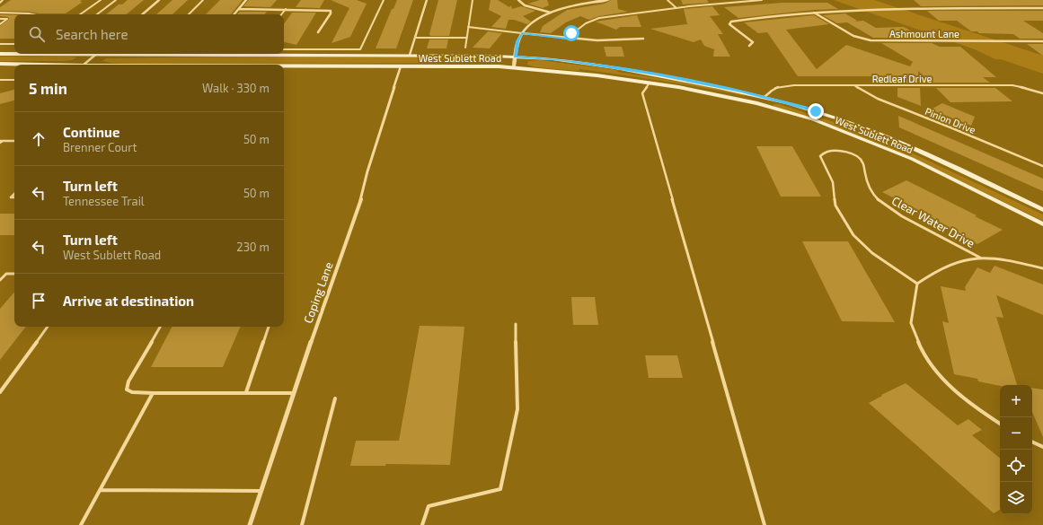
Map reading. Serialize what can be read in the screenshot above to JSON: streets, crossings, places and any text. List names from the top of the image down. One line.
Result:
{"streets":{"main road":["West Sublett Road"],"street":["Ashmount Lane","Coping Lane"],"lane":["Redleaf Drive","Pinion Drive","Clear Water Drive"]},"crossings":[["West Sublett Road","Redleaf Drive"],["West Sublett Road","Coping Lane"],["Redleaf Drive","Pinion Drive"]],"page":{"search":"Search here","heading":["5 min","Walk · 330 m"],"list":[["Continue","Brenner Court","50 m"],["Turn left","Tennessee Trail","50 m"],["Turn left","West Sublett Road","230 m"],"Arrive at destination"],"map_buttons":["+","−"]}}
